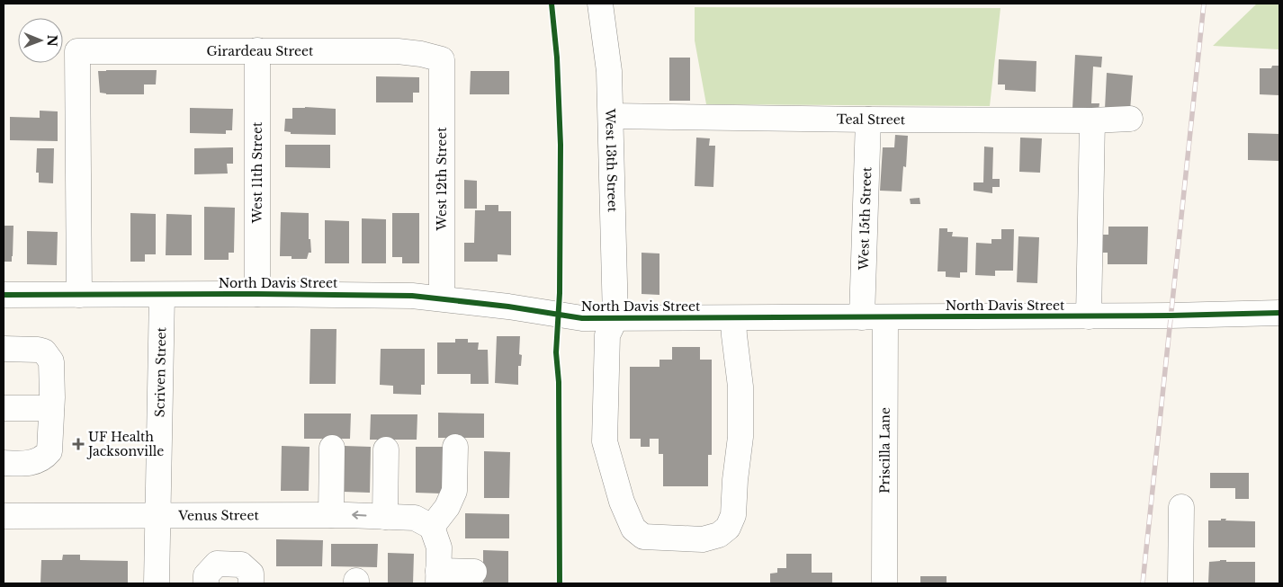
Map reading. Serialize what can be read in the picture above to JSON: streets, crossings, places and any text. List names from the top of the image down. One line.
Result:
{"streets":{"street":["Girardeau Street","Teal Street","West 13th Street","West 11th Street","West 12th Street","West 15th Street","North Davis Street","Scriven Street","Priscilla Lane","Venus Street"]},"crossings":[["Girardeau Street","West 11th Street"],["Girardeau Street","West 12th Street"],["Girardeau Street","North Davis Street"],["Teal Street","West 13th Street"],["Teal Street","West 15th Street"],["West 13th Street","North Davis Street"],["West 11th Street","North Davis Street"],["West 12th Street","North Davis Street"],["West 15th Street","North Davis Street"],["West 15th Street","Priscilla Lane"],["North Davis Street","Scriven Street"],["North Davis Street","Priscilla Lane"],["Scriven Street","Venus Street"]],"places":{"health":["UF Health Jacksonville"]},"north":"right"}
